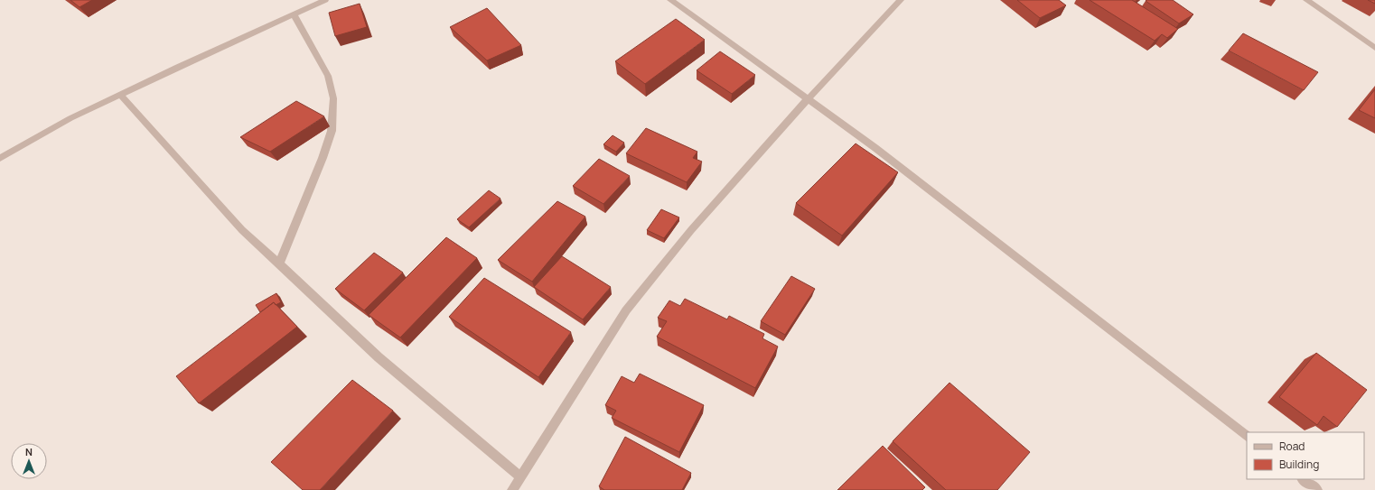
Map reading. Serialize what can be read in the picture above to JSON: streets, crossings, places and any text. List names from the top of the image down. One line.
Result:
{"legend":["Road","Building"],"north":"top"}
